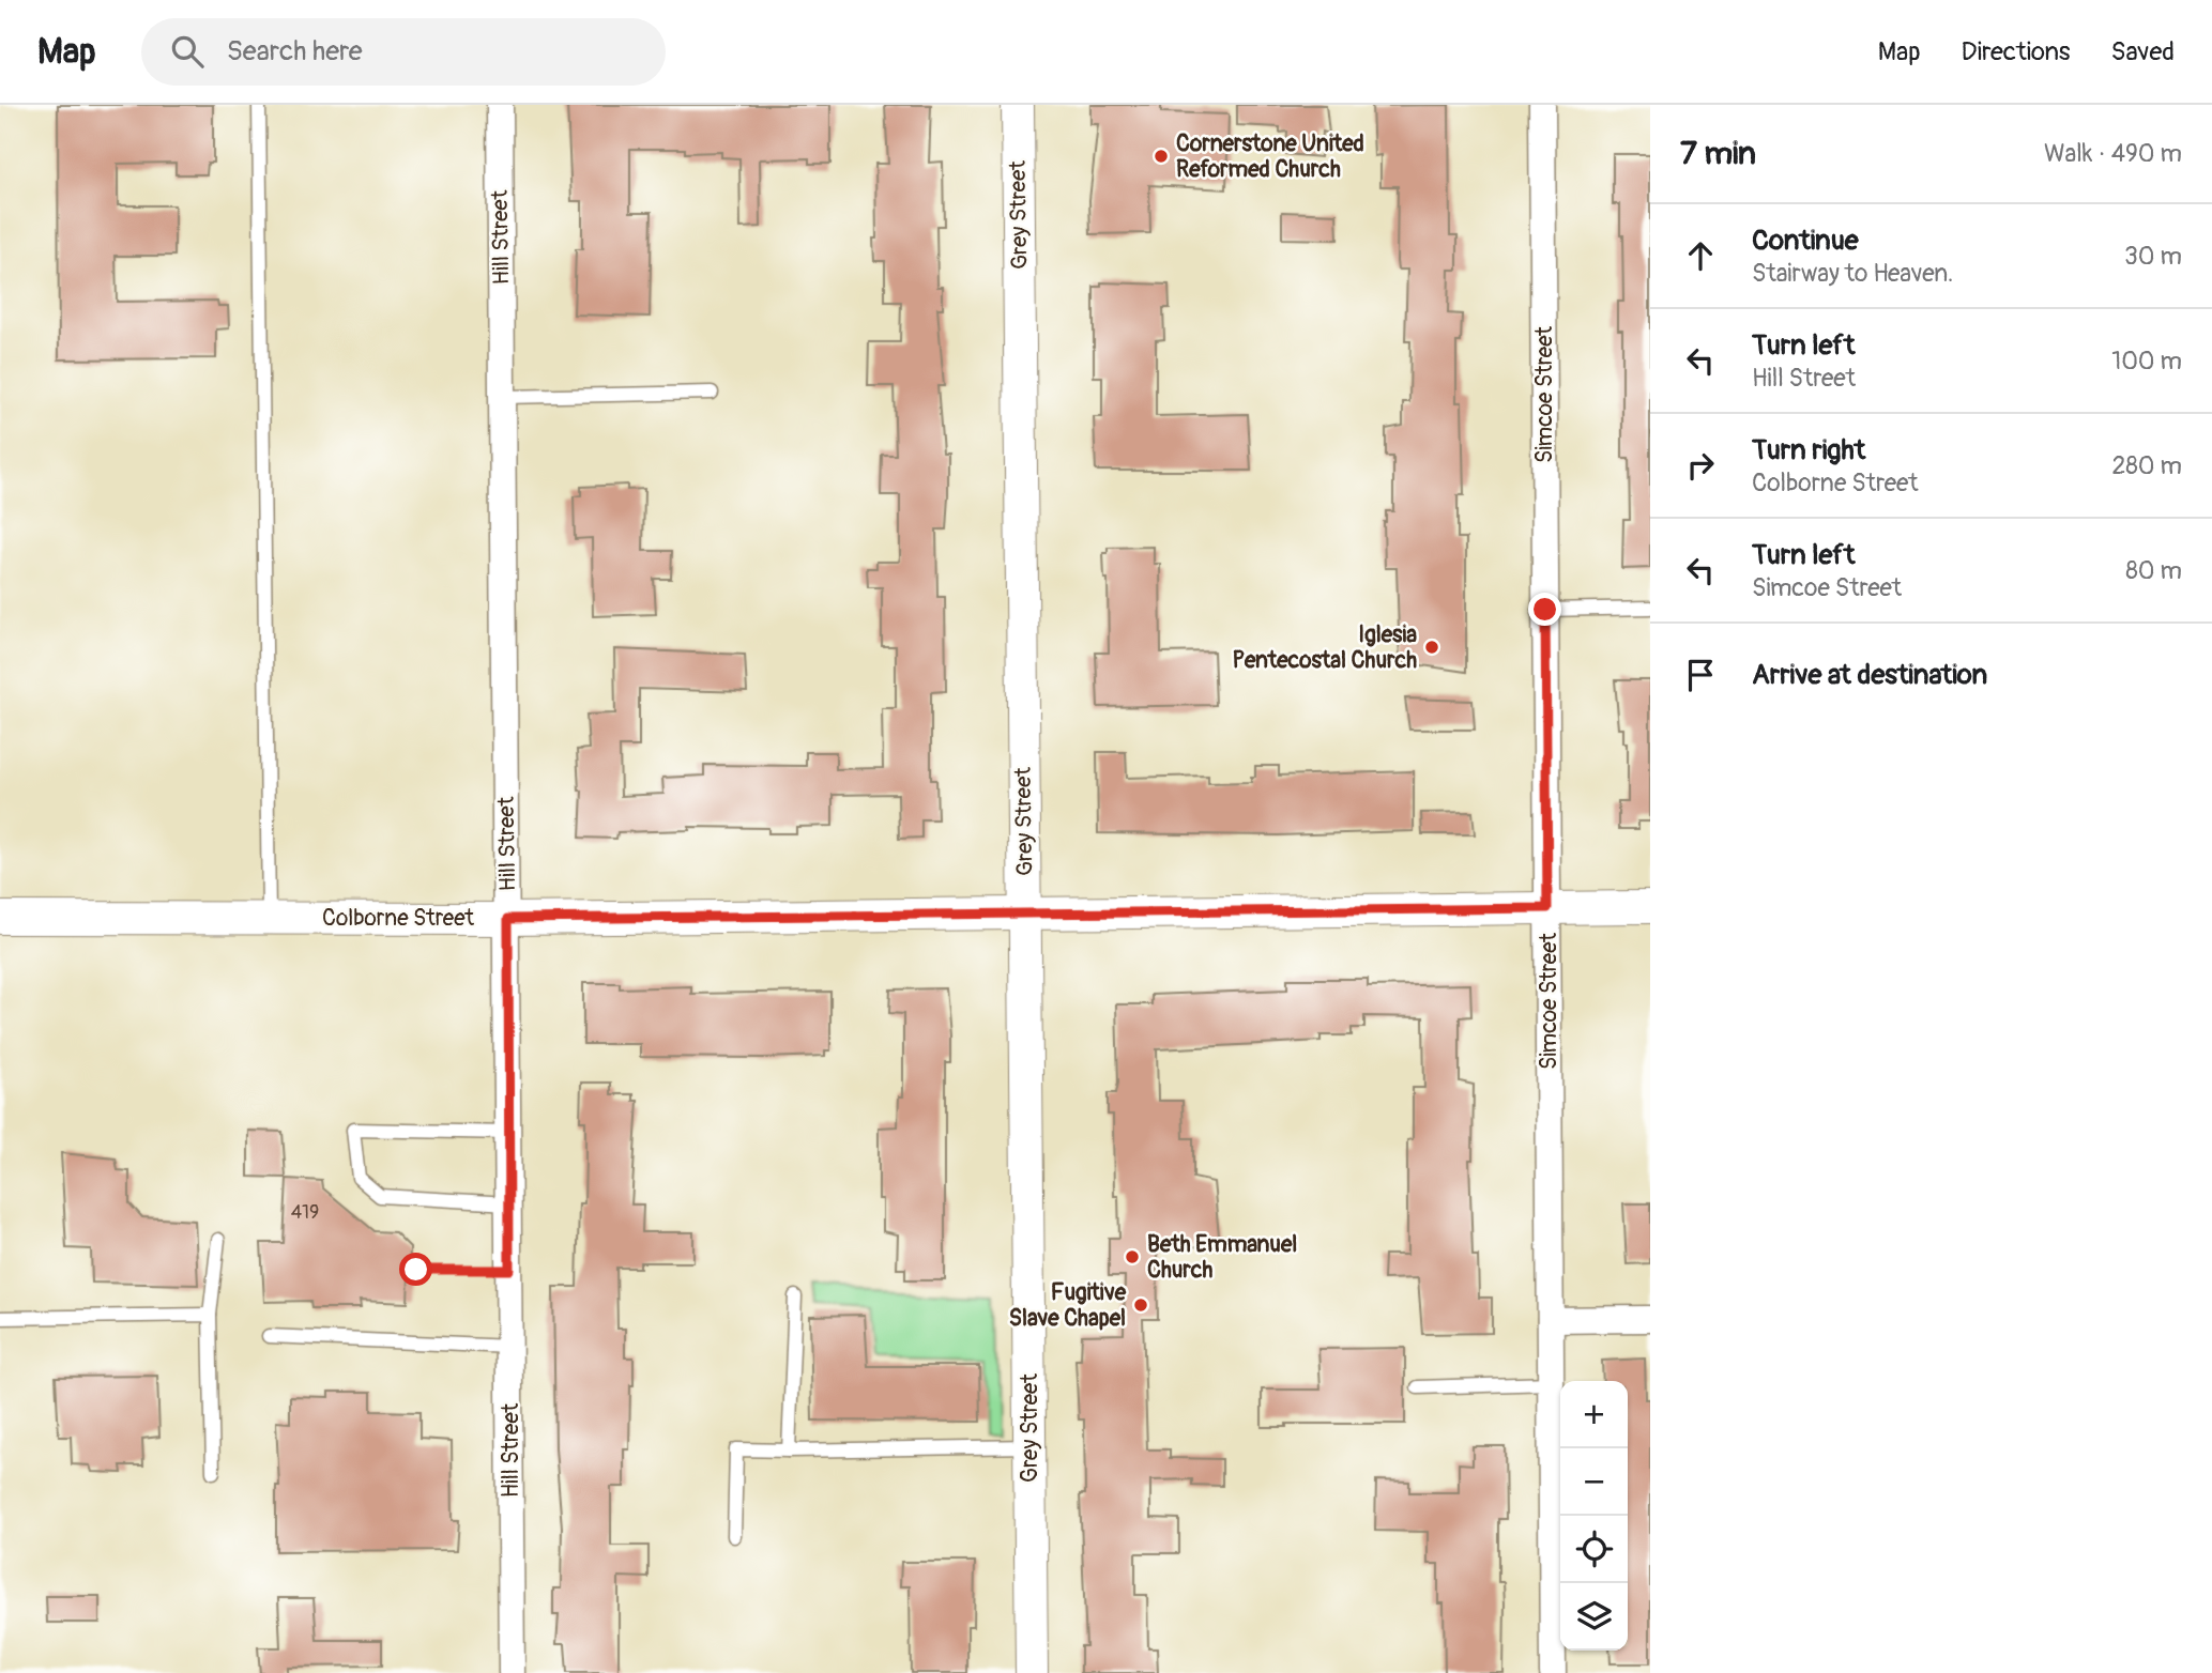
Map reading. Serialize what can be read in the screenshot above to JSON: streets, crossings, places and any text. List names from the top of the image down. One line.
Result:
{"streets":{"street":["Grey Street","Hill Street","Simcoe Street","Colborne Street"]},"crossings":[["Grey Street","Colborne Street"],["Hill Street","Colborne Street"],["Simcoe Street","Colborne Street"]],"places":["Cornerstone United Reformed Church","Iglesia Pentecostal Church","Beth Emmanuel Church","Fugitive Slave Chapel"],"house_numbers":["419"],"page":{"header":"Map","search":"Search here","nav":["Map","Directions","Saved"],"heading":["7 min","Walk · 490 m"],"list":[["Continue","Stairway to Heaven.","30 m"],["Turn left","Hill Street","100 m"],["Turn right","Colborne Street","280 m"],["Turn left","Simcoe Street","80 m"],"Arrive at destination"],"map_buttons":["+","−"]}}
